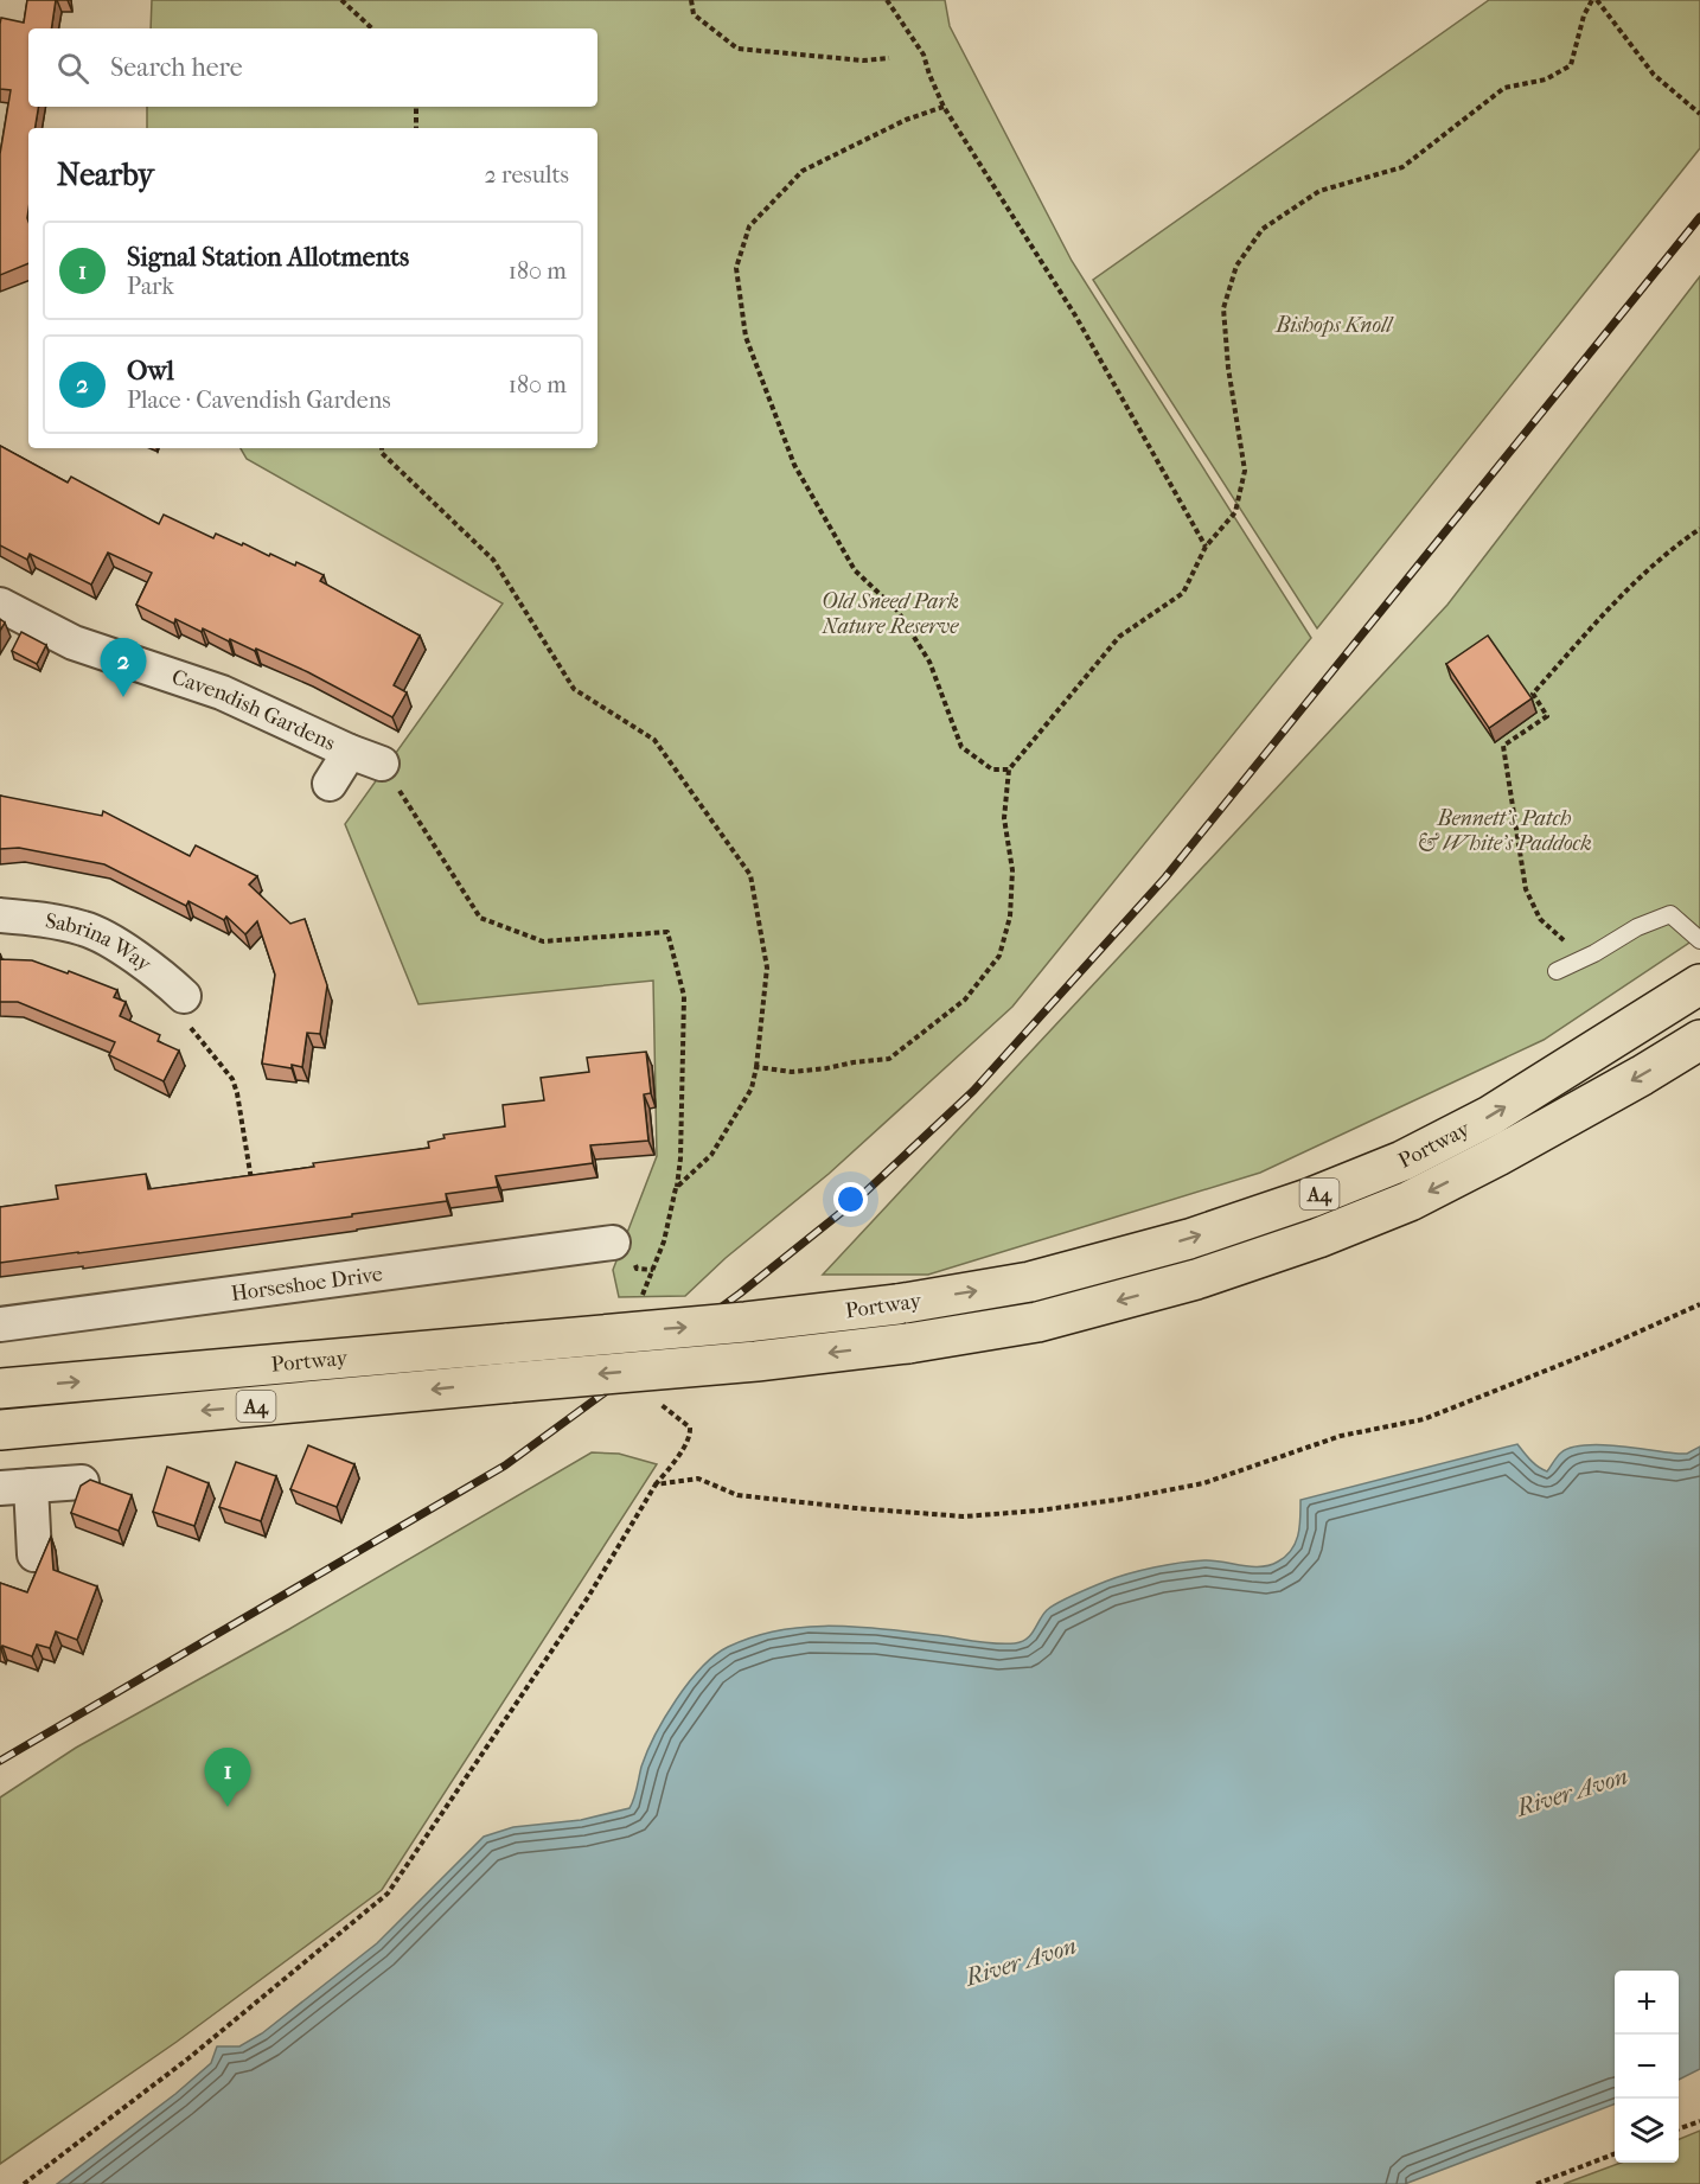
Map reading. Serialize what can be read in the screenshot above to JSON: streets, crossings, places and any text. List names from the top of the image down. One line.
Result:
{"streets":{"highway":["Portway","A4"],"street":["Cavendish Gardens","Sabrina Way","Horseshoe Drive"]},"water":["River Avon"],"parks":["Bishops Knoll","Old Sneed Park Nature Reserve","Bennett's Patch & White's Paddock"],"page":{"search":"Search here","heading":["Nearby","2 results"],"list":[{"mark":"1","name":"Signal Station Allotments","note":"Park","value":"180 m"},{"mark":"2","name":"Owl","note":"Place · Cavendish Gardens","value":"180 m"}],"pins":["2","1"],"map_buttons":["+","−"]}}
